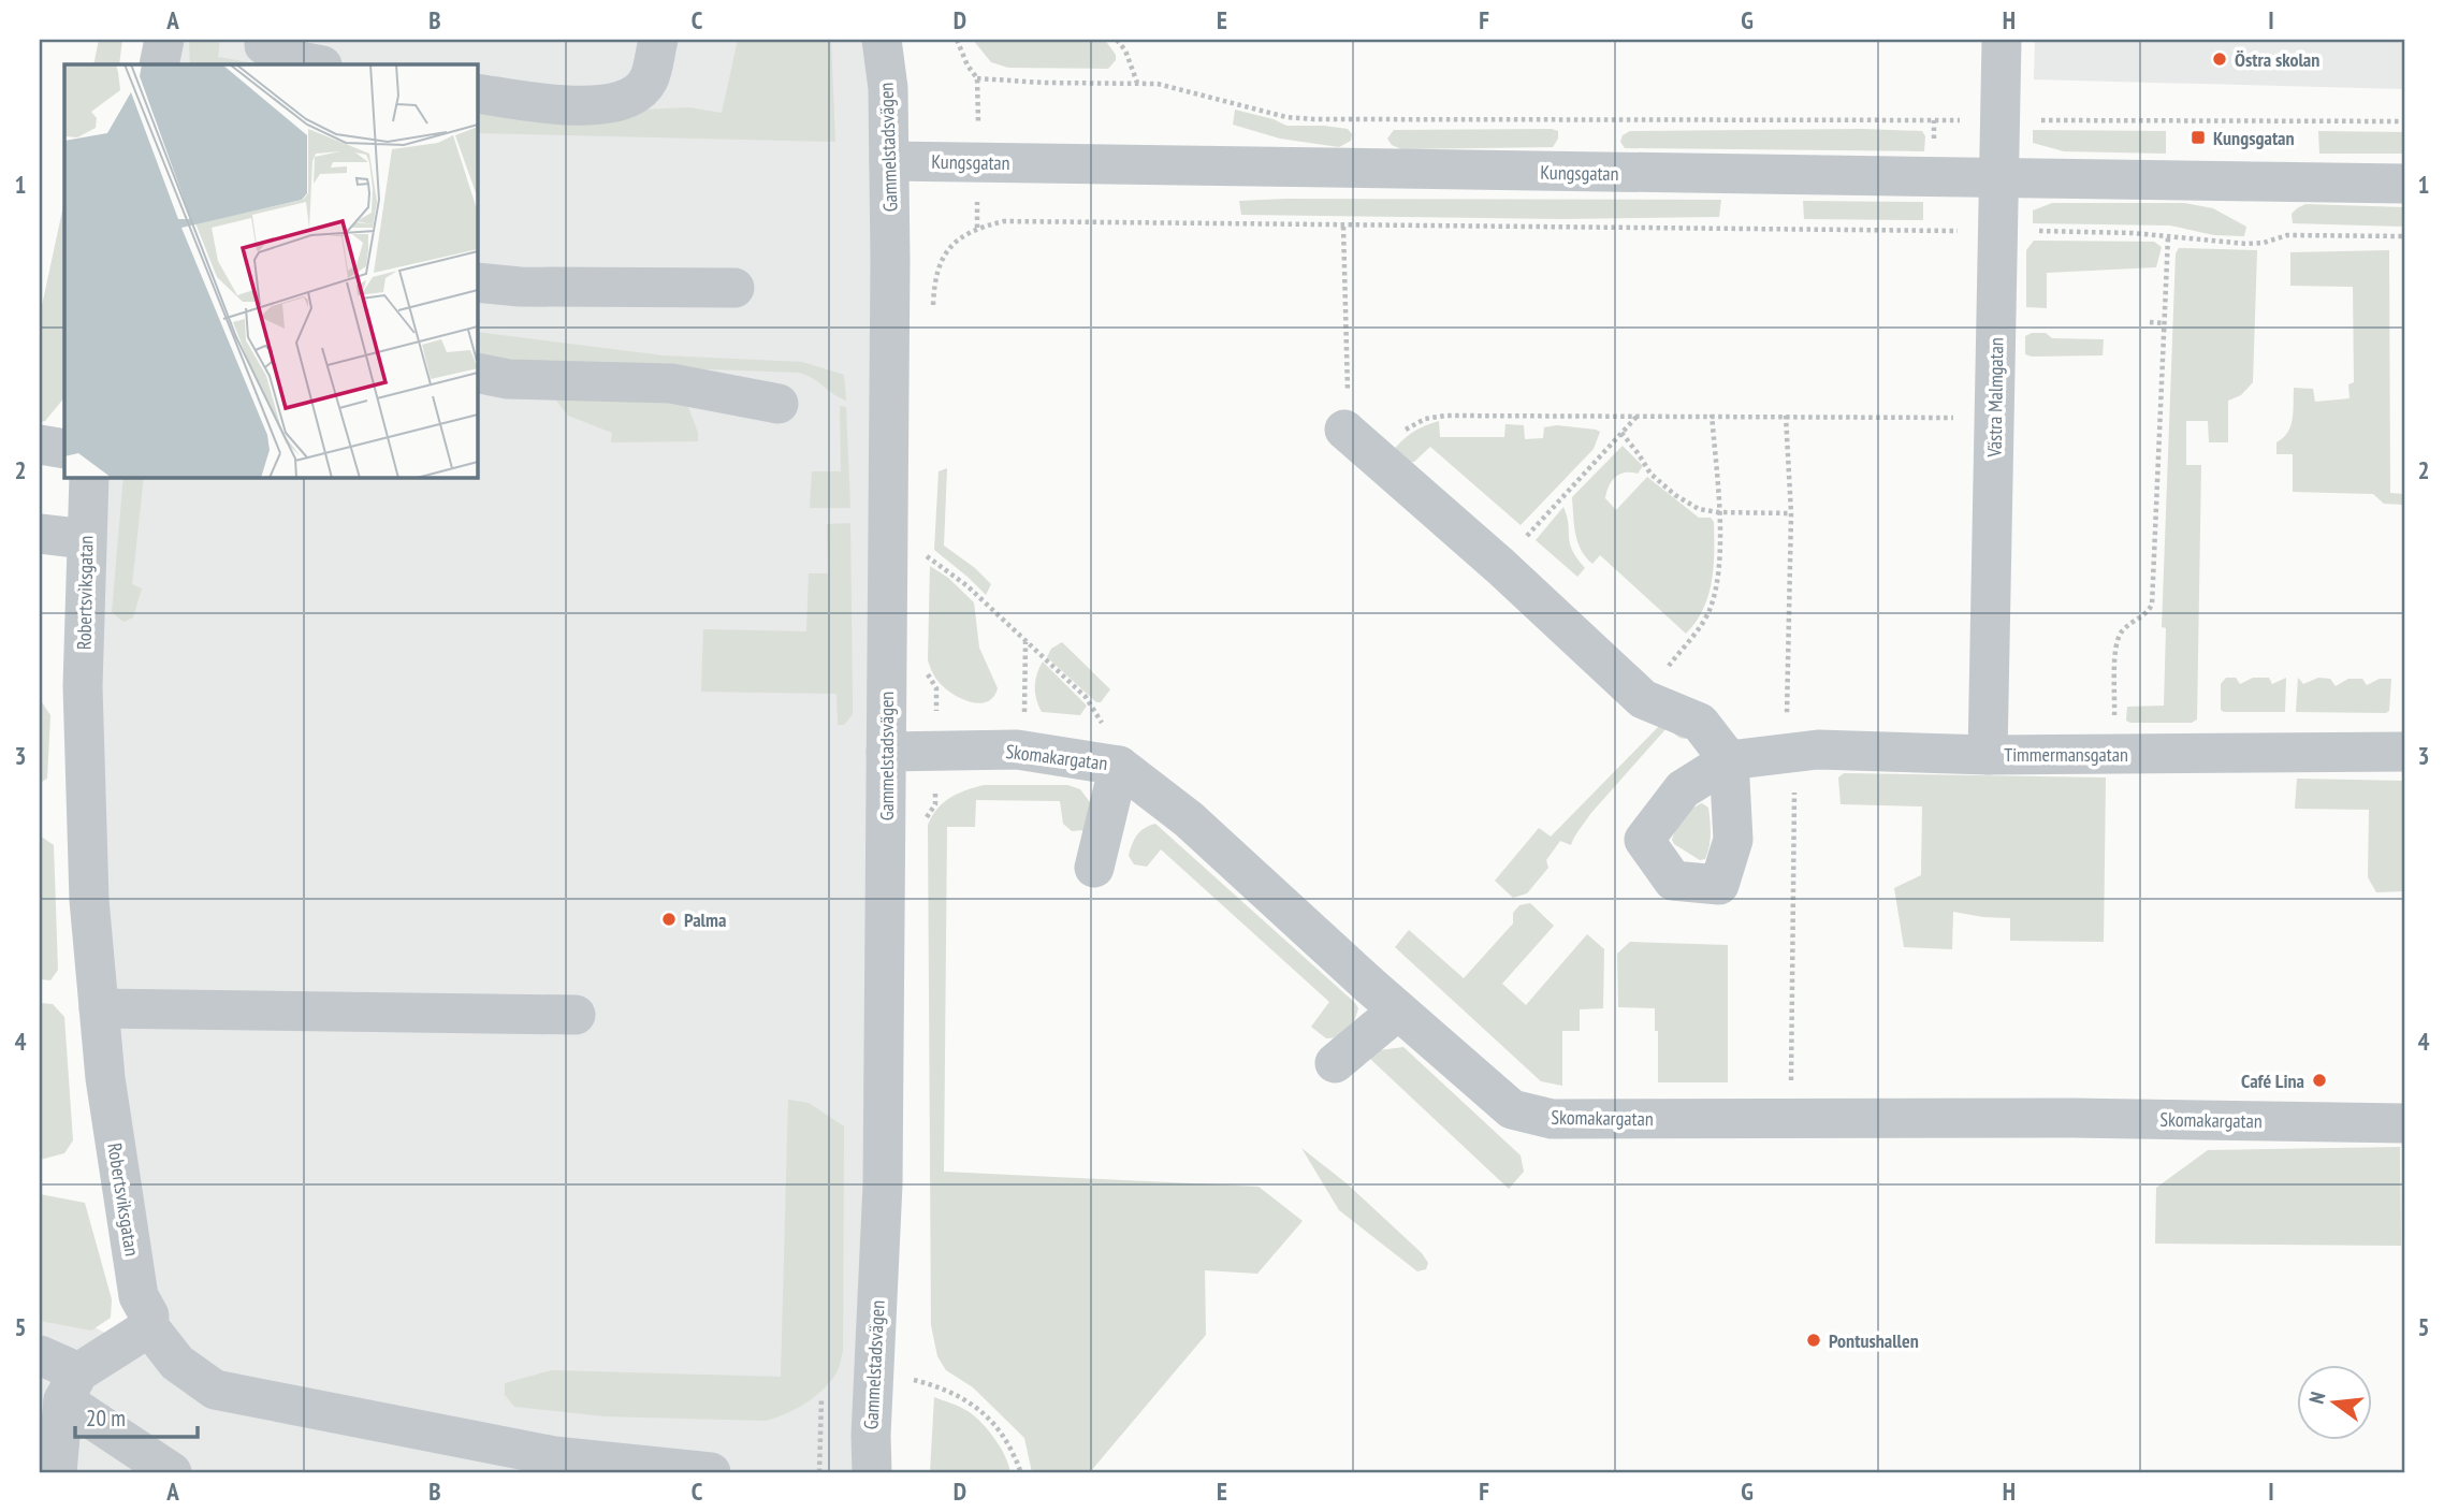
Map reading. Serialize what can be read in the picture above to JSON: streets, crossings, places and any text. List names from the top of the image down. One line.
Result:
{"streets":{"street":["Gammelstadsvägen","Kungsgatan","Västra Malmgatan","Robertsviksgatan","Timmermansgatan","Skomakargatan"]},"crossings":[["Gammelstadsvägen","Kungsgatan"],["Gammelstadsvägen","Skomakargatan"],["Kungsgatan","Västra Malmgatan"],["Västra Malmgatan","Timmermansgatan"]],"places":{"other":["Östra skolan","Palma","Café Lina","Pontushallen"],"transit":["Kungsgatan"]},"scale_bar":"20 m","north":"left","grid":{"columns":["A","B","C","D","E","F","G","H","I"],"rows":["1","2","3","4","5"]}}
